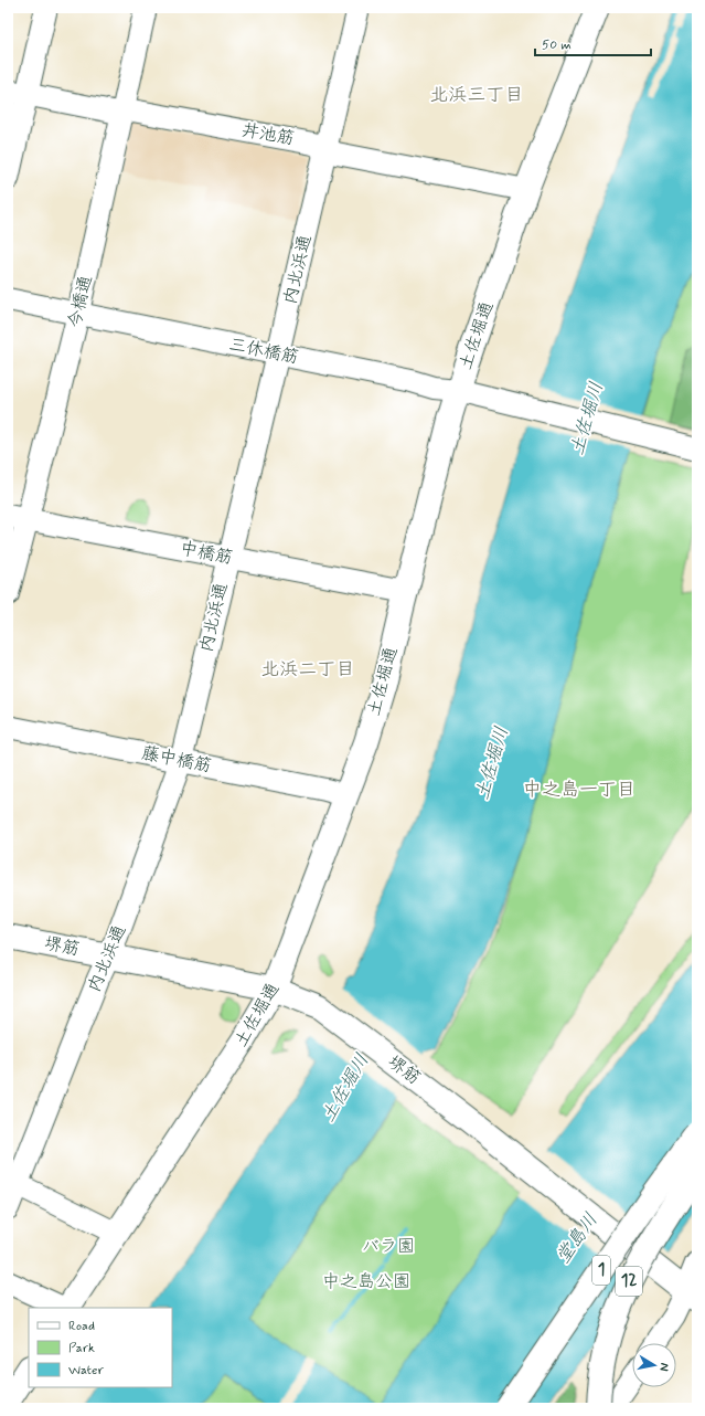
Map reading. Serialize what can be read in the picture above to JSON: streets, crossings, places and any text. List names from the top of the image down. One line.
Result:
{"streets":{"main road":["土佐堀通","堺筋","1","12"],"street":["丼池筋","内北浜通","今橋通","三休橋筋","中橋筋","藤中橋筋"]},"crossings":[["丼池筋","内北浜通"],["丼池筋","今橋通"],["丼池筋","土佐堀通"],["内北浜通","三休橋筋"],["内北浜通","中橋筋"],["内北浜通","藤中橋筋"],["内北浜通","堺筋"],["今橋通","三休橋筋"],["今橋通","中橋筋"],["土佐堀通","三休橋筋"],["土佐堀通","中橋筋"],["土佐堀通","藤中橋筋"],["土佐堀通","堺筋"]],"districts":["北浜三丁目","北浜二丁目","中之島一丁目"],"water":["土佐堀川","堂島川"],"parks":["バラ園","中之島公園"],"legend":["Road","Park","Water"],"scale_bar":"50 m","north":"right"}
